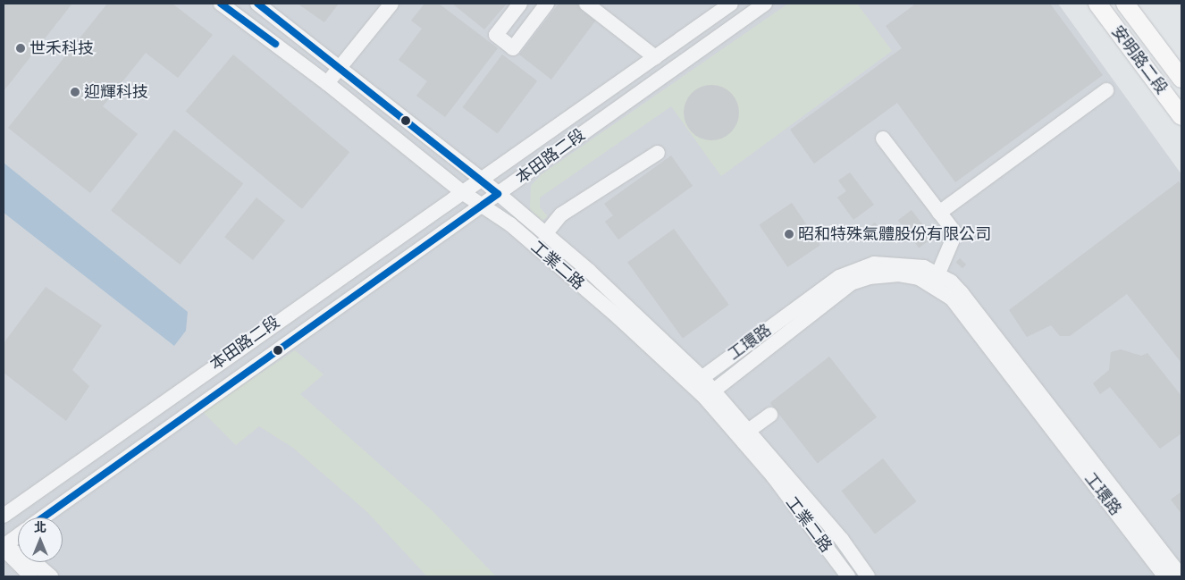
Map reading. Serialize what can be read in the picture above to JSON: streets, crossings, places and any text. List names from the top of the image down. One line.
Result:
{"streets":{"main road":["安明路二段"],"street":["本田路二段","工業二路","工環路"]},"crossings":[["本田路二段","工業二路"],["工業二路","工環路"]],"places":["世禾科技","迎輝科技","昭和特殊氣體股份有限公司"],"north":"top"}
